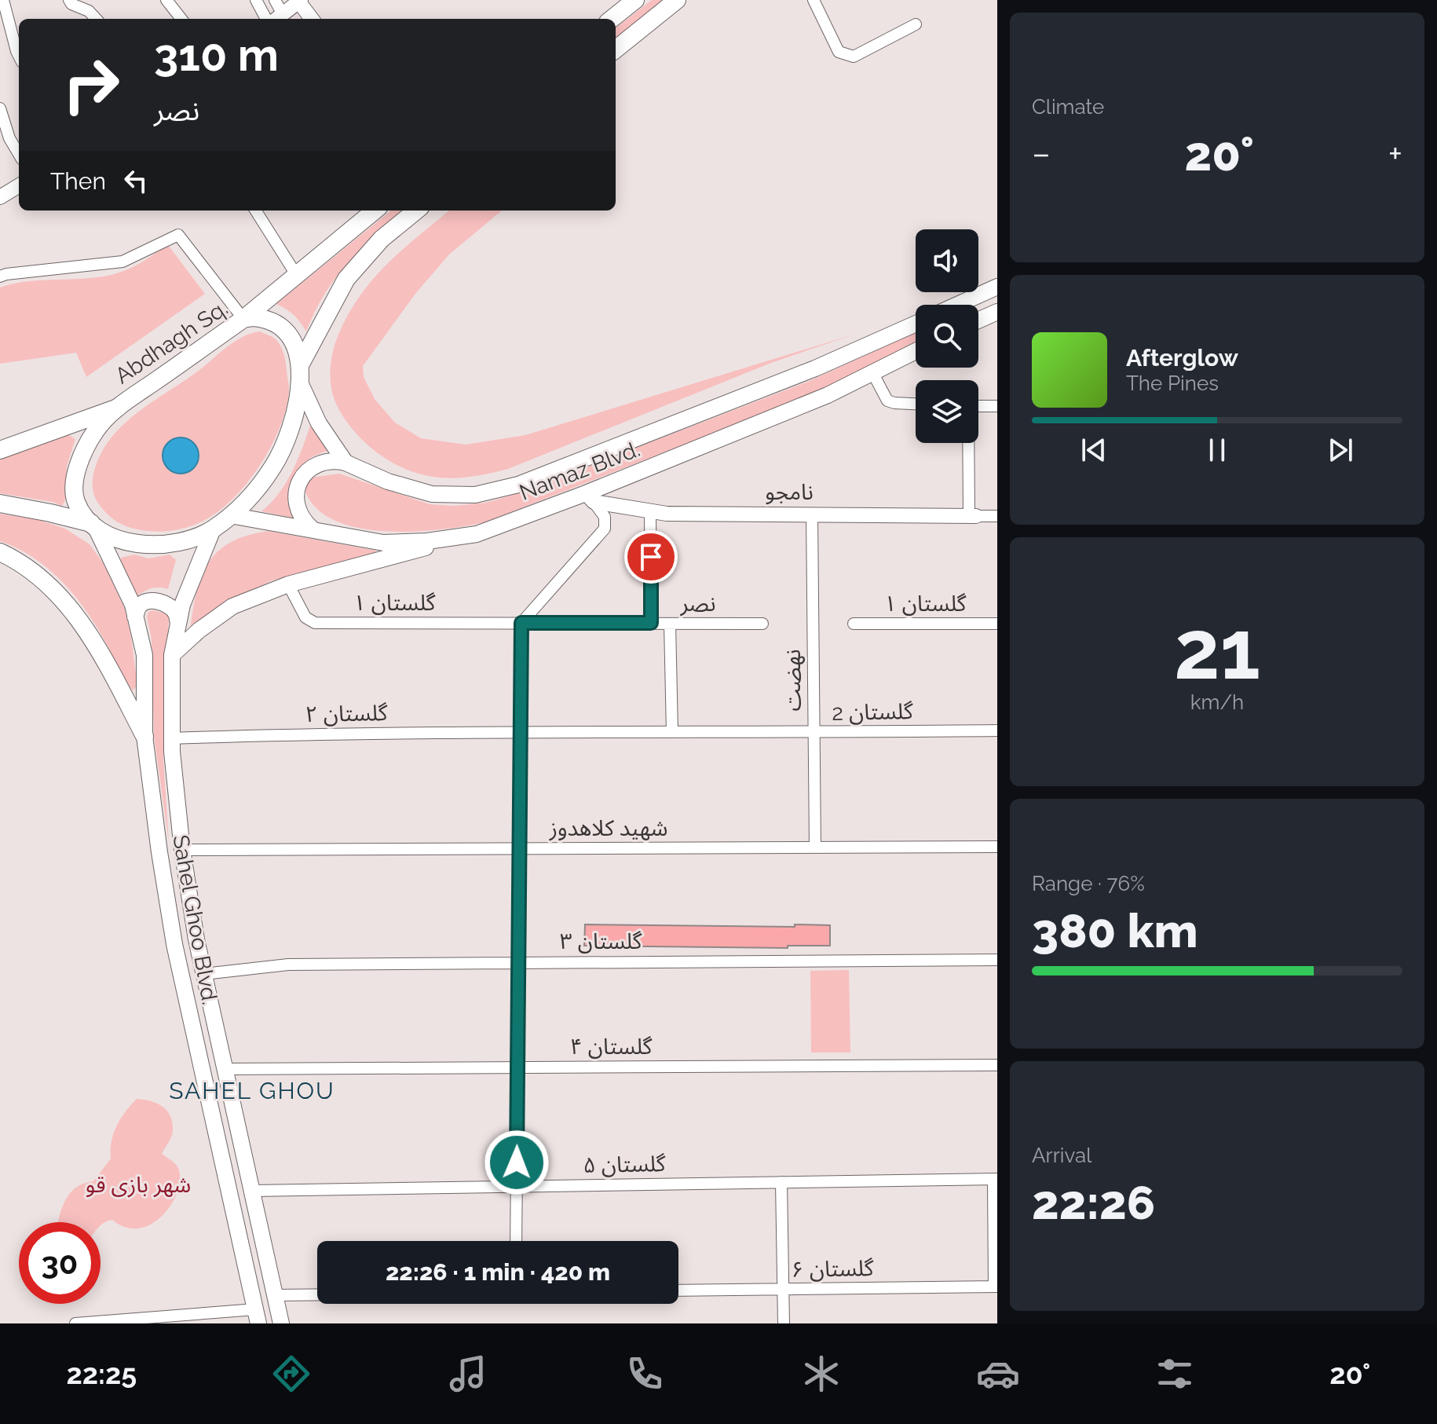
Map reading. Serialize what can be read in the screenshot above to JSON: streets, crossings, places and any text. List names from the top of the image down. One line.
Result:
{"streets":{"main road":["Abdhagh Sq.","Namaz Blvd.","Sahel Ghoo Blvd."],"street":["نامجو","گلستان ۱","نصر","نهضت","گلستان 2","گلستان ۲","شهید کلاهدوز","گلستان ۳","گلستان ۴","گلستان ۵","گلستان ۶"]},"crossings":[["Abdhagh Sq.","Namaz Blvd."],["Abdhagh Sq.","Sahel Ghoo Blvd."],["Namaz Blvd.","نامجو"],["نامجو","نهضت"],["گلستان ۱","نصر"],["نهضت","گلستان 2"],["نهضت","شهید کلاهدوز"],["گلستان 2","گلستان ۲"],["گلستان ۲","Sahel Ghoo Blvd."],["شهید کلاهدوز","Sahel Ghoo Blvd."],["Sahel Ghoo Blvd.","گلستان ۳"],["Sahel Ghoo Blvd.","گلستان ۴"],["Sahel Ghoo Blvd.","گلستان ۵"]],"districts":["SAHEL GHOU"],"parks":["شهر بازی قو"],"page":{"tile":["Climate",["21","km/h"],["Range · 76%","380 km"],["Arrival","22:26"]],"turn":["310 m","نصر"],"heat":["−","20°","+"],"then":"Then","song":["Afterglow","The Pines"],"limit":"30","trip":"22:26 · 1 min · 420 m","tabs":["22:25","20°"]}}
